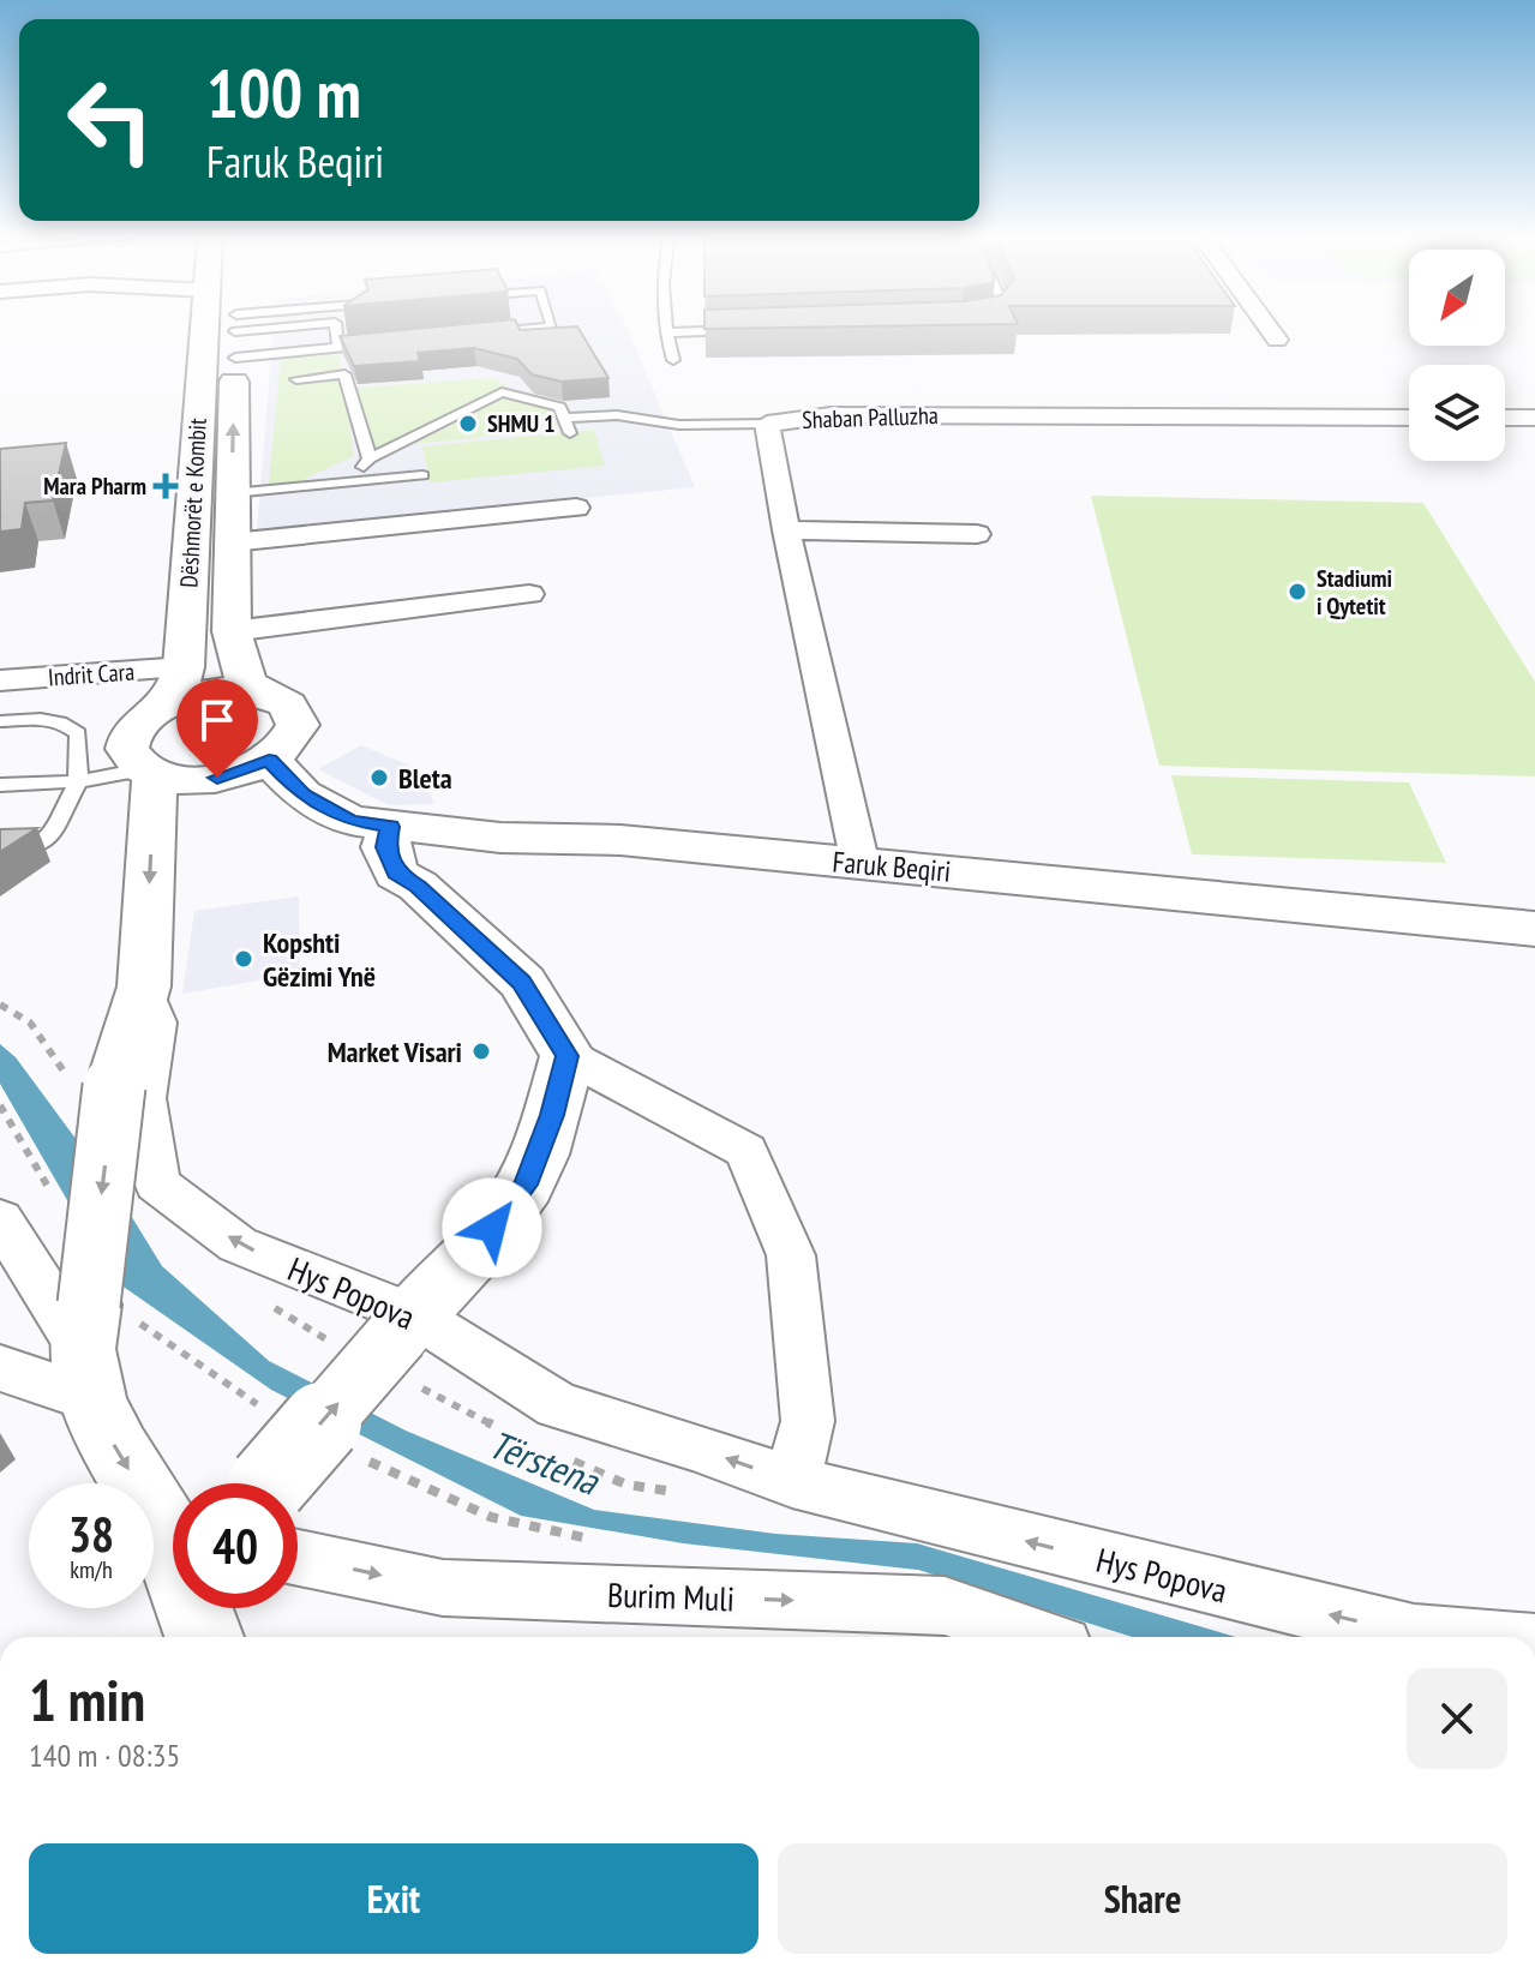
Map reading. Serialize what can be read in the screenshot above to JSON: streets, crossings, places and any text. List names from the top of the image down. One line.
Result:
{"streets":{"street":["Shaban Palluzha","Dëshmorët e Kombit","Indrit Cara","Faruk Beqiri","Hys Popova","Burim Muli"]},"crossings":[["Shaban Palluzha","Faruk Beqiri"],["Dëshmorët e Kombit","Indrit Cara"]],"one_way":["Hys Popova","Burim Muli"],"water":["Tërstena"],"places":{"other":["SHMU 1","Stadiumi i Qytetit","Bleta","Kopshti Gëzimi Ynë","Market Visari"],"health":["Mara Pharm"]},"north":"bottom left","page":{"turn":["100 m","Faruk Beqiri"],"speed":"38 km/h","limit":"40","heading":["1 min","140 m · 08:35"],"buttons":["Exit","Share"]}}
